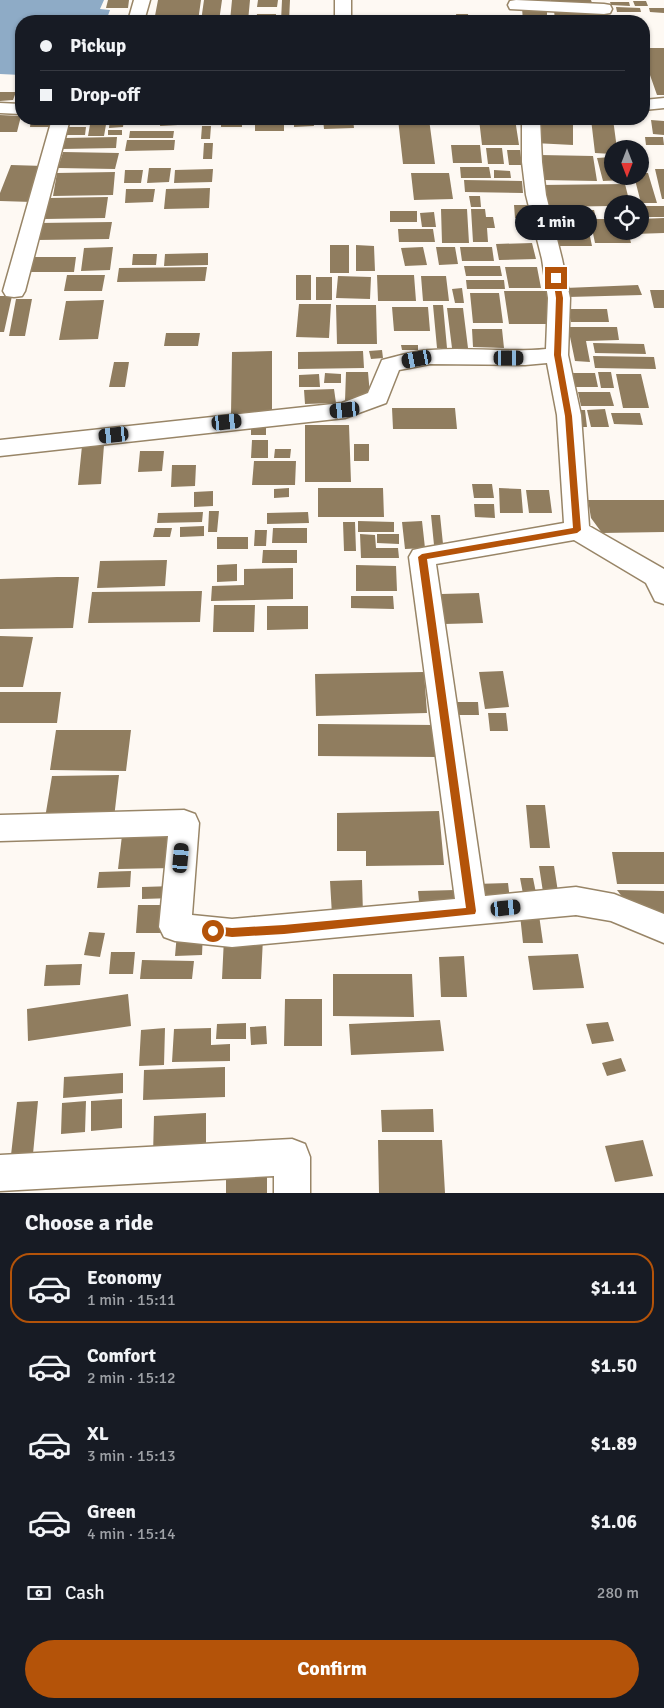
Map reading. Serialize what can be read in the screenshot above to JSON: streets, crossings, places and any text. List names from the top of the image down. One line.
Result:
{"north":"bottom","page":{"banner":["Pickup","Drop-off"],"bubble":"1 min","heading":"Choose a ride","list":[{"name":"Economy","note":"1 min · 15:11","value":"$1.11"},{"name":"Comfort","note":"2 min · 15:12","value":"$1.50"},{"name":"XL","note":"3 min · 15:13","value":"$1.89"},{"name":"Green","note":"4 min · 15:14","value":"$1.06"}],"pay":["Cash","280 m"],"buttons":"Confirm"}}
